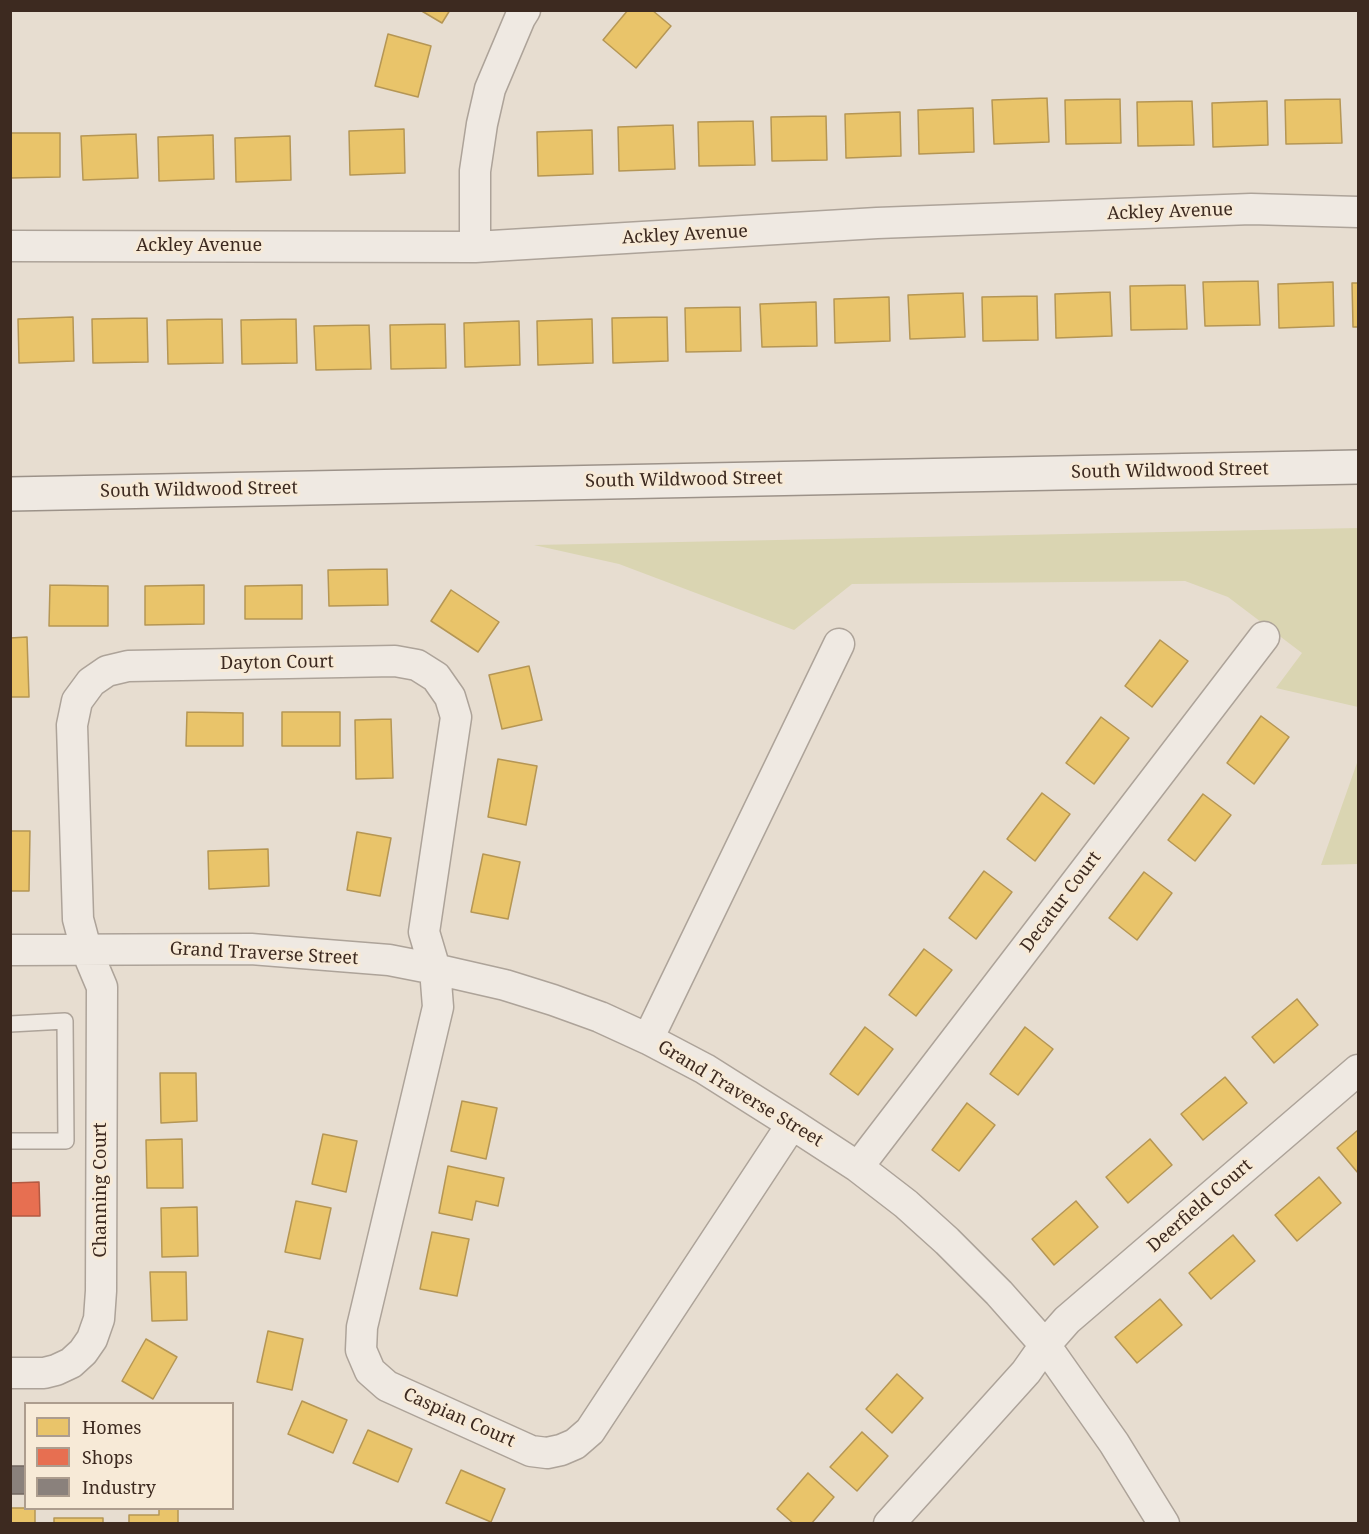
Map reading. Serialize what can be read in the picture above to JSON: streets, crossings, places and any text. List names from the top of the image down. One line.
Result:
{"streets":{"street":["Ackley Avenue","South Wildwood Street","Dayton Court","Decatur Court","Grand Traverse Street","Channing Court","Deerfield Court","Caspian Court"]},"crossings":[["Dayton Court","Grand Traverse Street"],["Dayton Court","Channing Court"],["Dayton Court","Caspian Court"],["Decatur Court","Grand Traverse Street"],["Grand Traverse Street","Channing Court"],["Grand Traverse Street","Deerfield Court"],["Grand Traverse Street","Caspian Court"]],"legend":["Homes","Shops","Industry"]}
